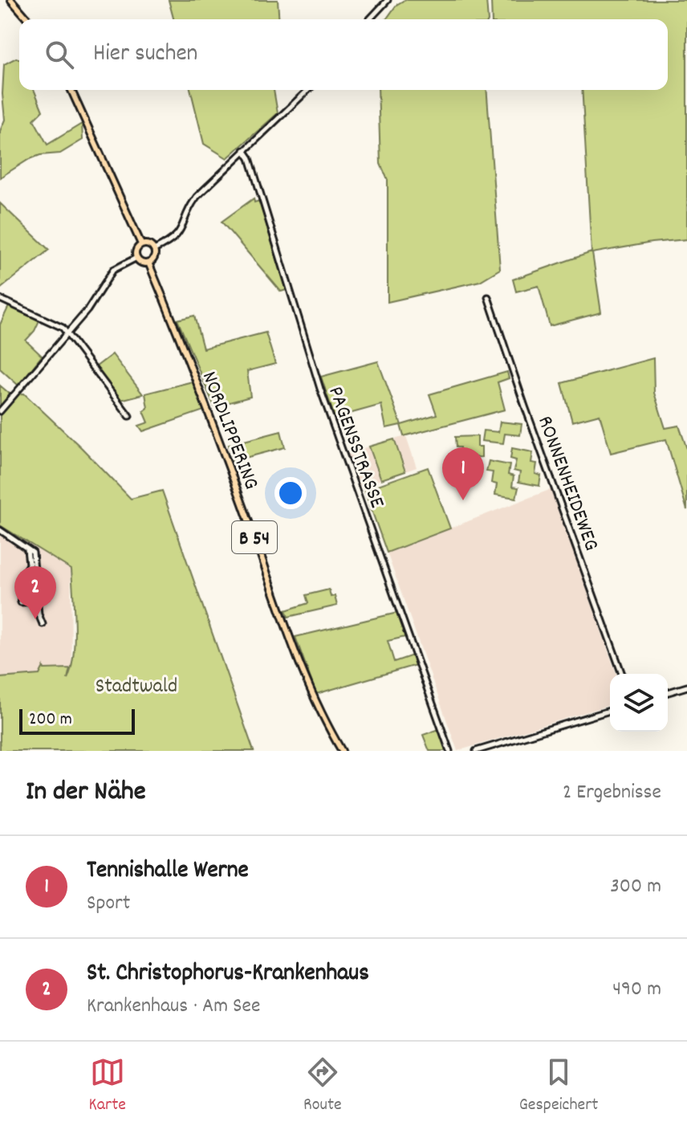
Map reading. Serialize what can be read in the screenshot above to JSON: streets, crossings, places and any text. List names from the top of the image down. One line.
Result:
{"streets":{"main road":["NORDLIPPERING","B 54"],"street":["PAGENSSTRASSE","RONNENHEIDEWEG"]},"parks":["Stadtwald"],"scale_bar":"200 m","page":{"search":"Hier suchen","pins":["1","2"],"scale":"200 m","heading":["In der Nähe","2 Ergebnisse"],"list":[{"mark":"1","name":"Tennishalle Werne","note":"Sport","value":"300 m"},{"mark":"2","name":"St. Christophorus-Krankenhaus","note":"Krankenhaus · Am See","value":"490 m"}],"nav":["Karte","Route","Gespeichert"]}}
